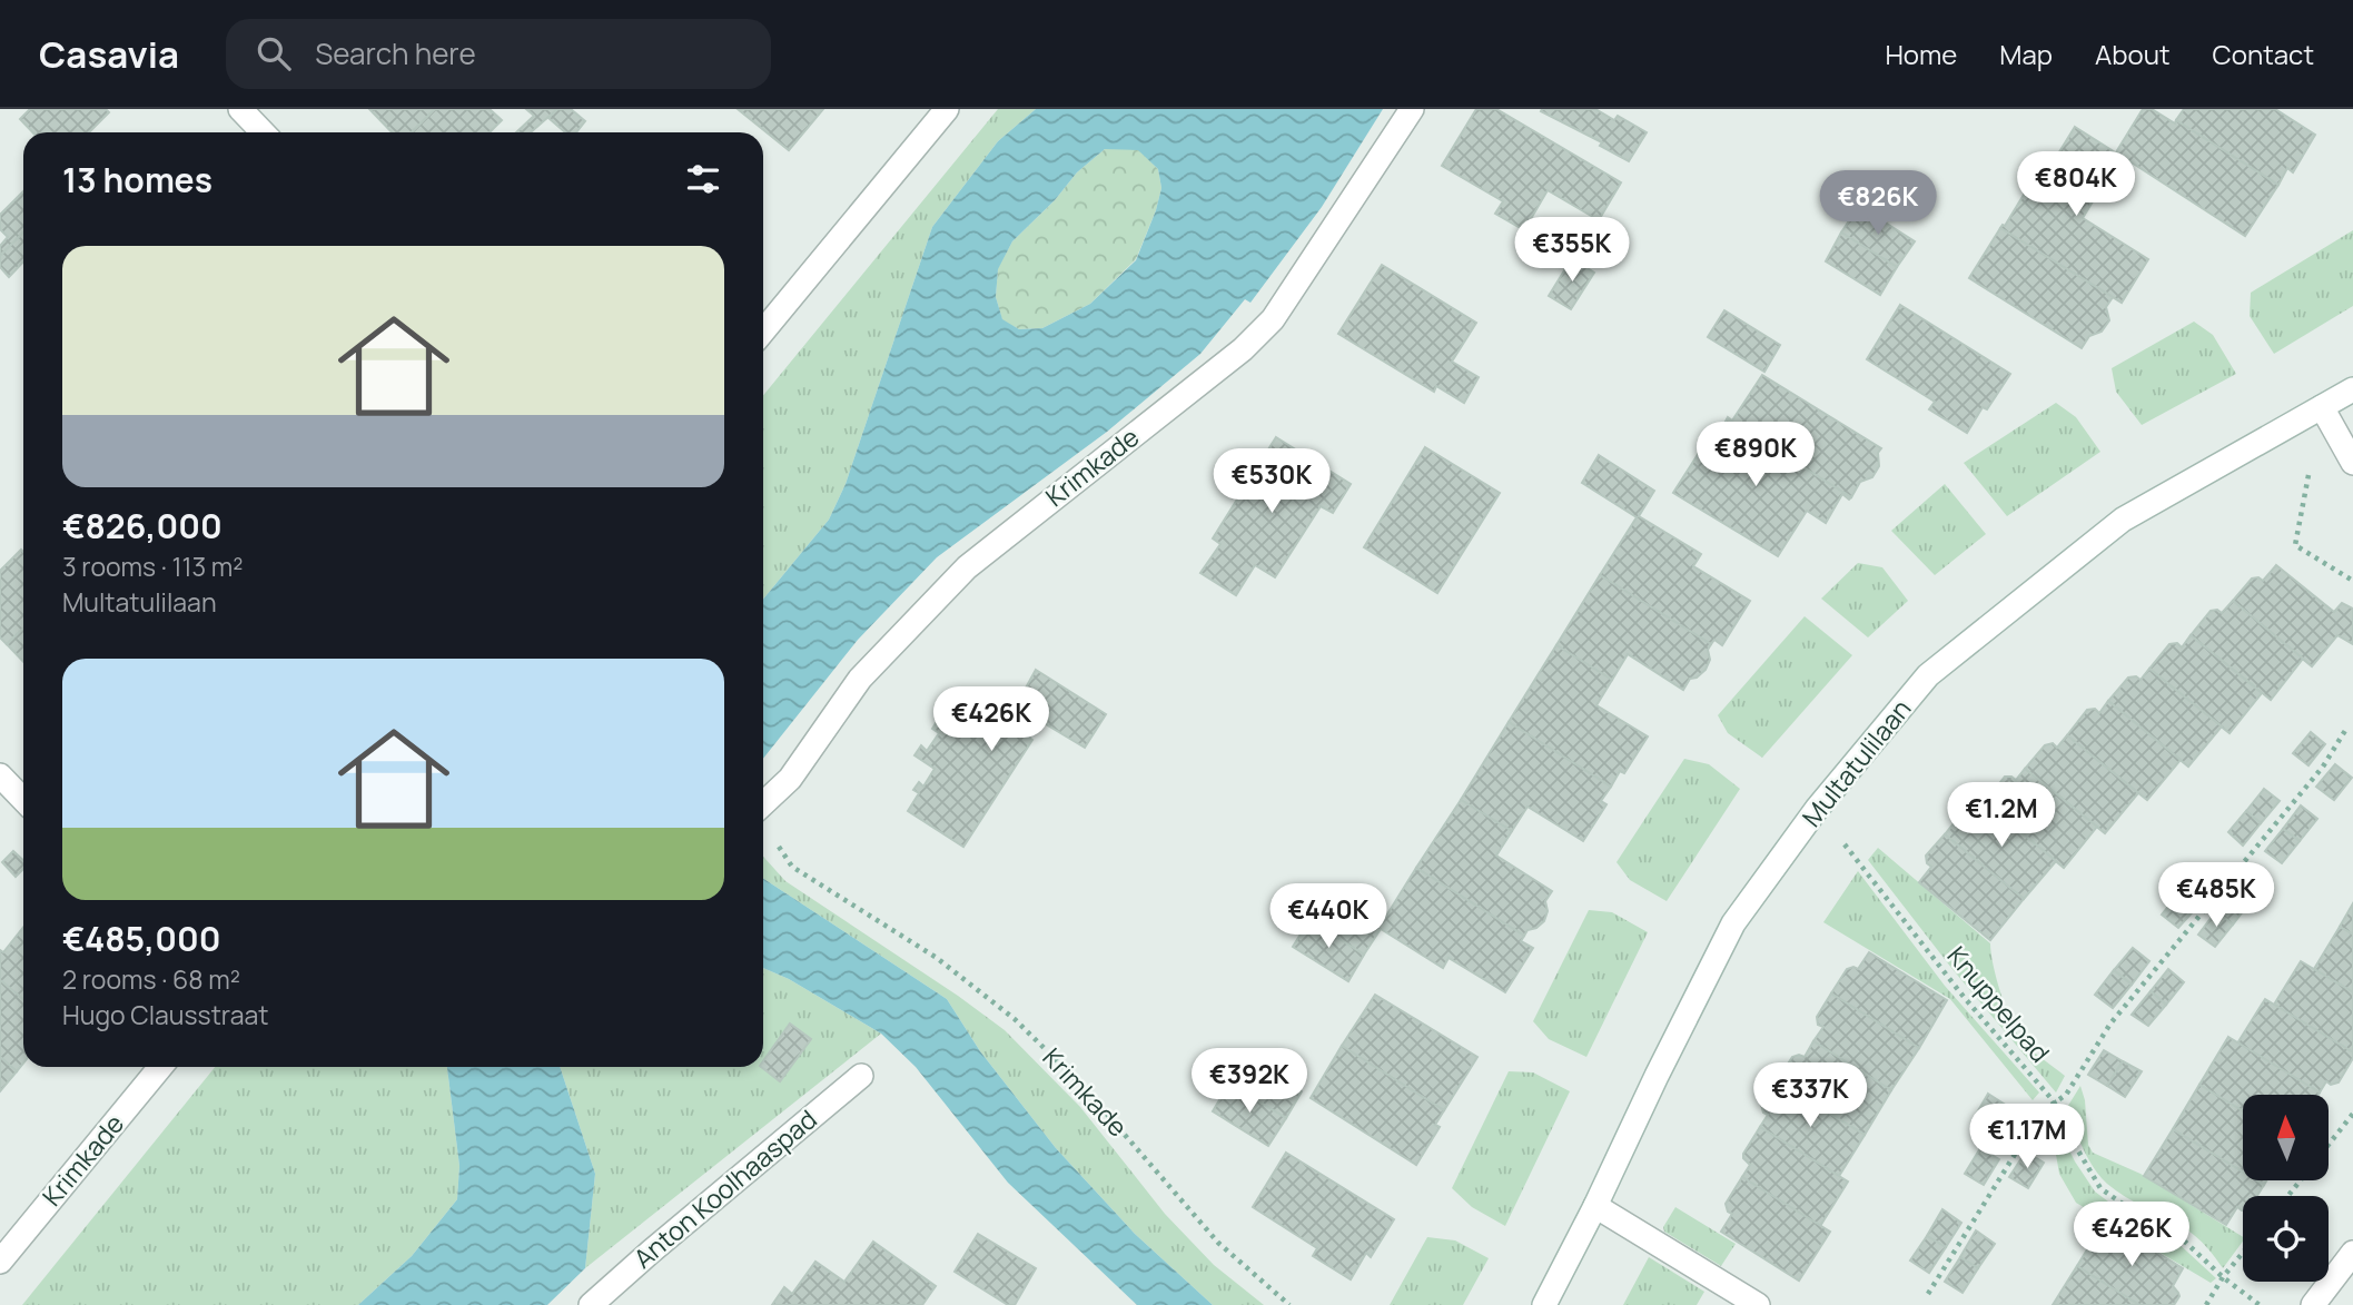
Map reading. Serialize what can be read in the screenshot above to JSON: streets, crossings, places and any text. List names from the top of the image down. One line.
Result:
{"streets":{"street":["Krimkade","Multatulilaan","Anton Koolhaaspad"],"path":["Knuppelpad"]},"crossings":[["Multatulilaan","Knuppelpad"]],"north":"top","page":{"header":"Casavia","search":"Search here","nav":["Home","Map","About","Contact"],"heading":"13 homes","price":["€804K","€826K","€355K","€890K","€530K","€426K","€1.2M","€485K","€440K","€392K","€337K","€1.17M","€426K"],"list":[{"name":"€826,000","note":"3 rooms · 113 m² · Multatulilaan"},{"name":"€485,000","note":"2 rooms · 68 m² · Hugo Clausstraat"}]}}
